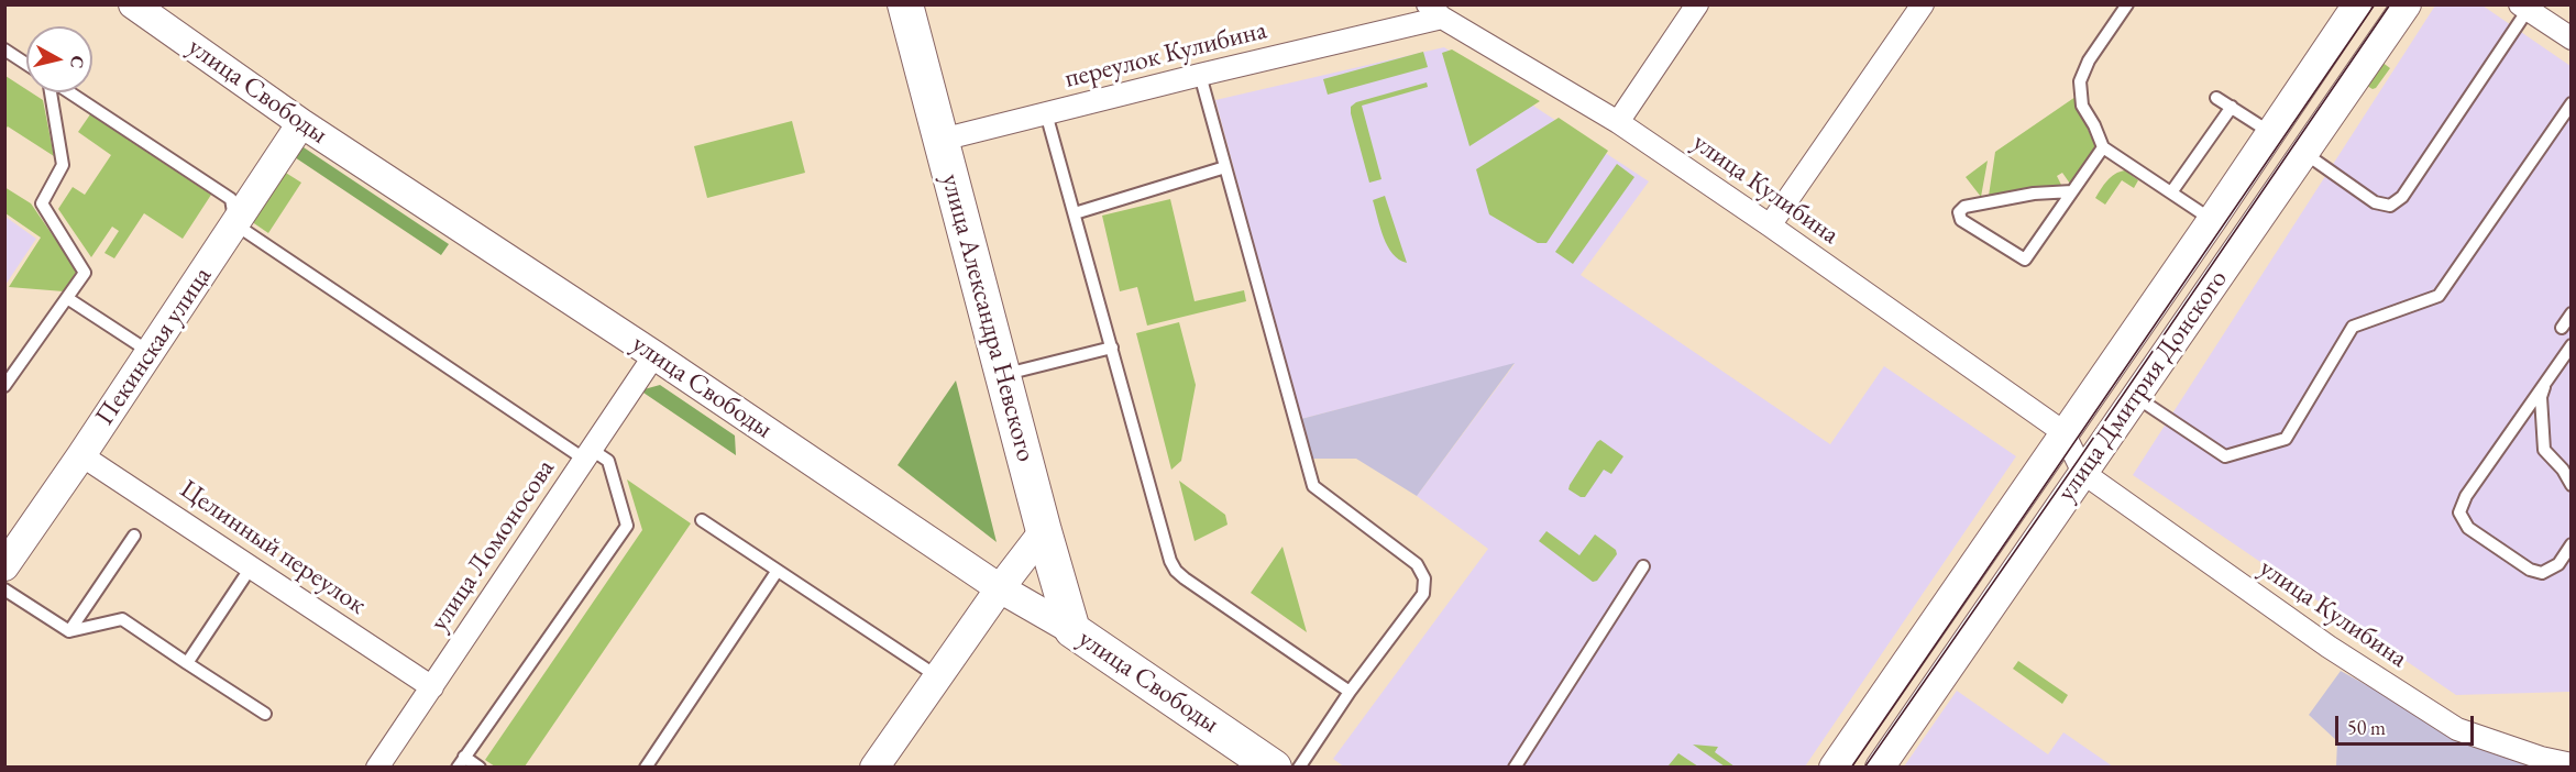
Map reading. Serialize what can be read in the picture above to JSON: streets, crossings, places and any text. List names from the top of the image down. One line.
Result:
{"streets":{"main road":["улица Свободы","улица Александра Невского"],"street":["переулок Кулибина","улица Кулибина","Пекинская улица","улица Дмитрия Донского","улица Ломоносова","Целинный переулок"]},"crossings":[["переулок Кулибина","улица Кулибина"],["переулок Кулибина","улица Александра Невского"],["улица Свободы","улица Александра Невского"],["улица Свободы","Пекинская улица"],["улица Свободы","улица Ломоносова"],["улица Кулибина","улица Дмитрия Донского"],["Пекинская улица","Целинный переулок"],["улица Ломоносова","Целинный переулок"]],"scale_bar":"50 m","north":"right"}
